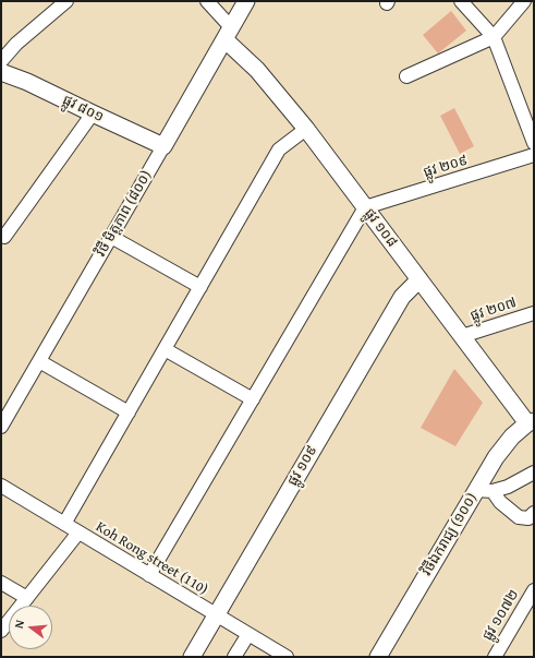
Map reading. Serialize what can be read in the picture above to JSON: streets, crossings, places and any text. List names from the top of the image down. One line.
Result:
{"streets":{"main road":["ផ្លូវ ៨០១","វិថី មិត្តភាព (៨០០)","ផ្លូវ ១០៨","ផ្លូវ ១០៩","វិថីឯករាជ្យ (១០០)"],"street":["ផ្លូវ ២០៩","ផ្លូវ ២០៧","Koh Rong street (110)","ផ្លូវ ១០៧២"]},"crossings":[["ផ្លូវ ៨០១","វិថី មិត្តភាព (៨០០)"],["ផ្លូវ ២០៩","ផ្លូវ ១០៨"],["វិថី មិត្តភាព (៨០០)","ផ្លូវ ១០៨"],["ផ្លូវ ១០៨","ផ្លូវ ២០៧"],["ផ្លូវ ១០៨","ផ្លូវ ១០៩"],["ផ្លូវ ១០៨","វិថីឯករាជ្យ (១០០)"],["ផ្លូវ ១០៩","Koh Rong street (110)"]],"north":"left"}
